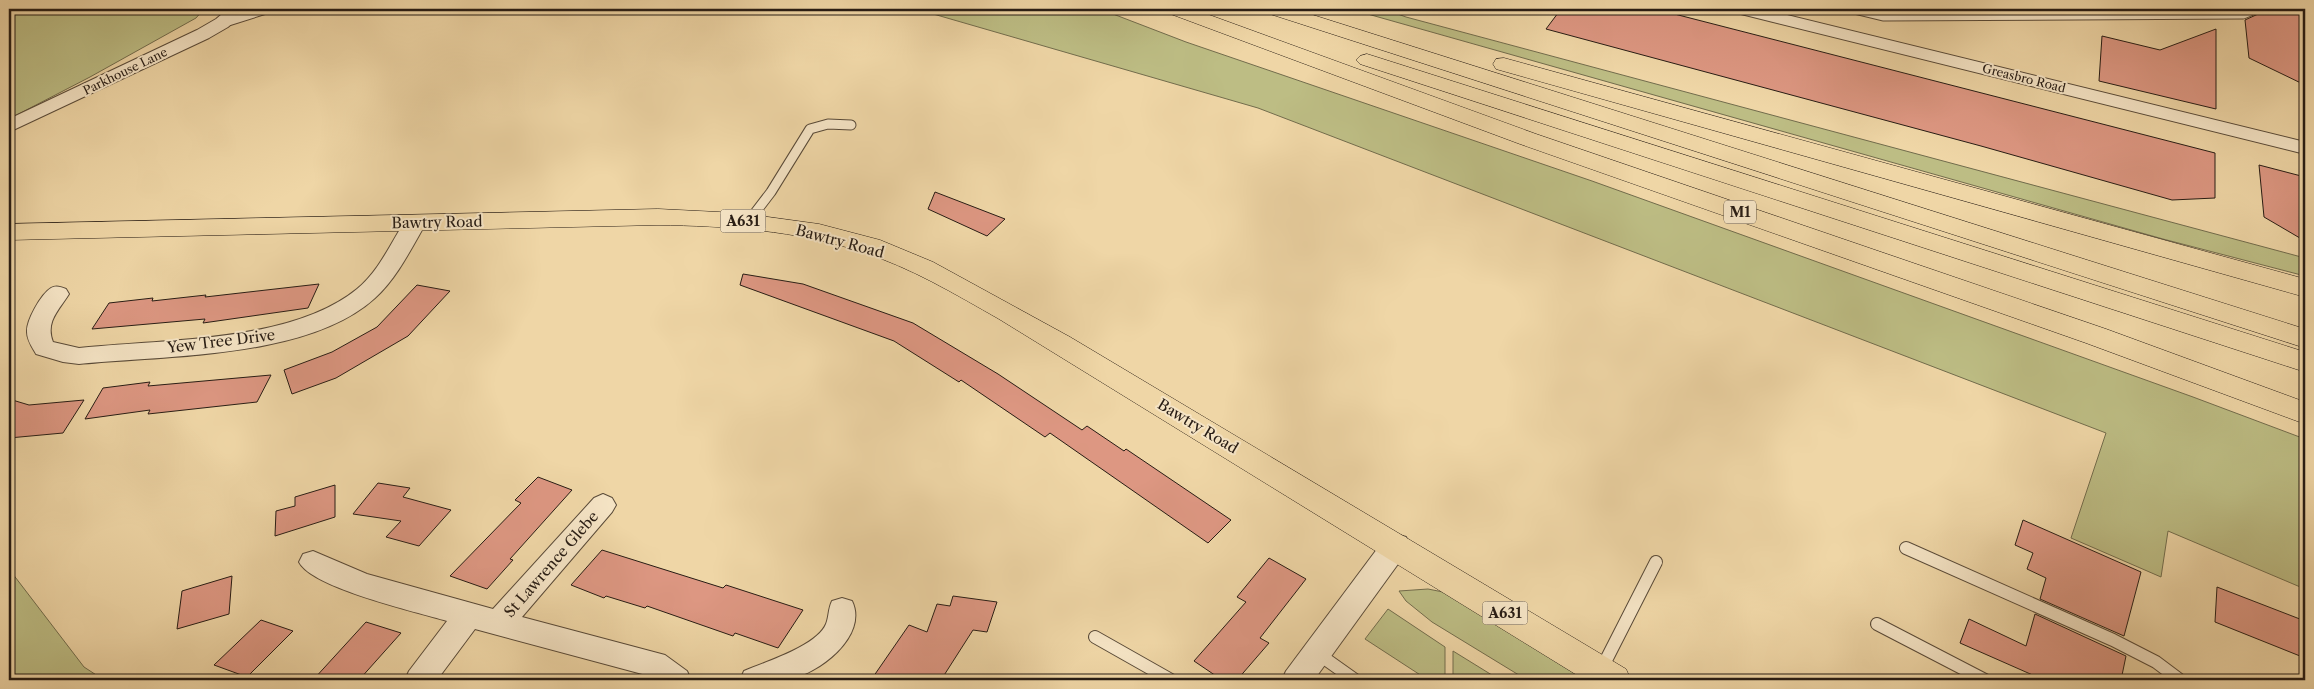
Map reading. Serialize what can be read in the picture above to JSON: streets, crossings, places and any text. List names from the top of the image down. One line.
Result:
{"streets":{"main road":["M1","A631","Bawtry Road"],"street":["Parkhouse Lane","Greasbro Road","Yew Tree Drive","St Lawrence Glebe"]},"crossings":[["Bawtry Road","Yew Tree Drive"]]}
